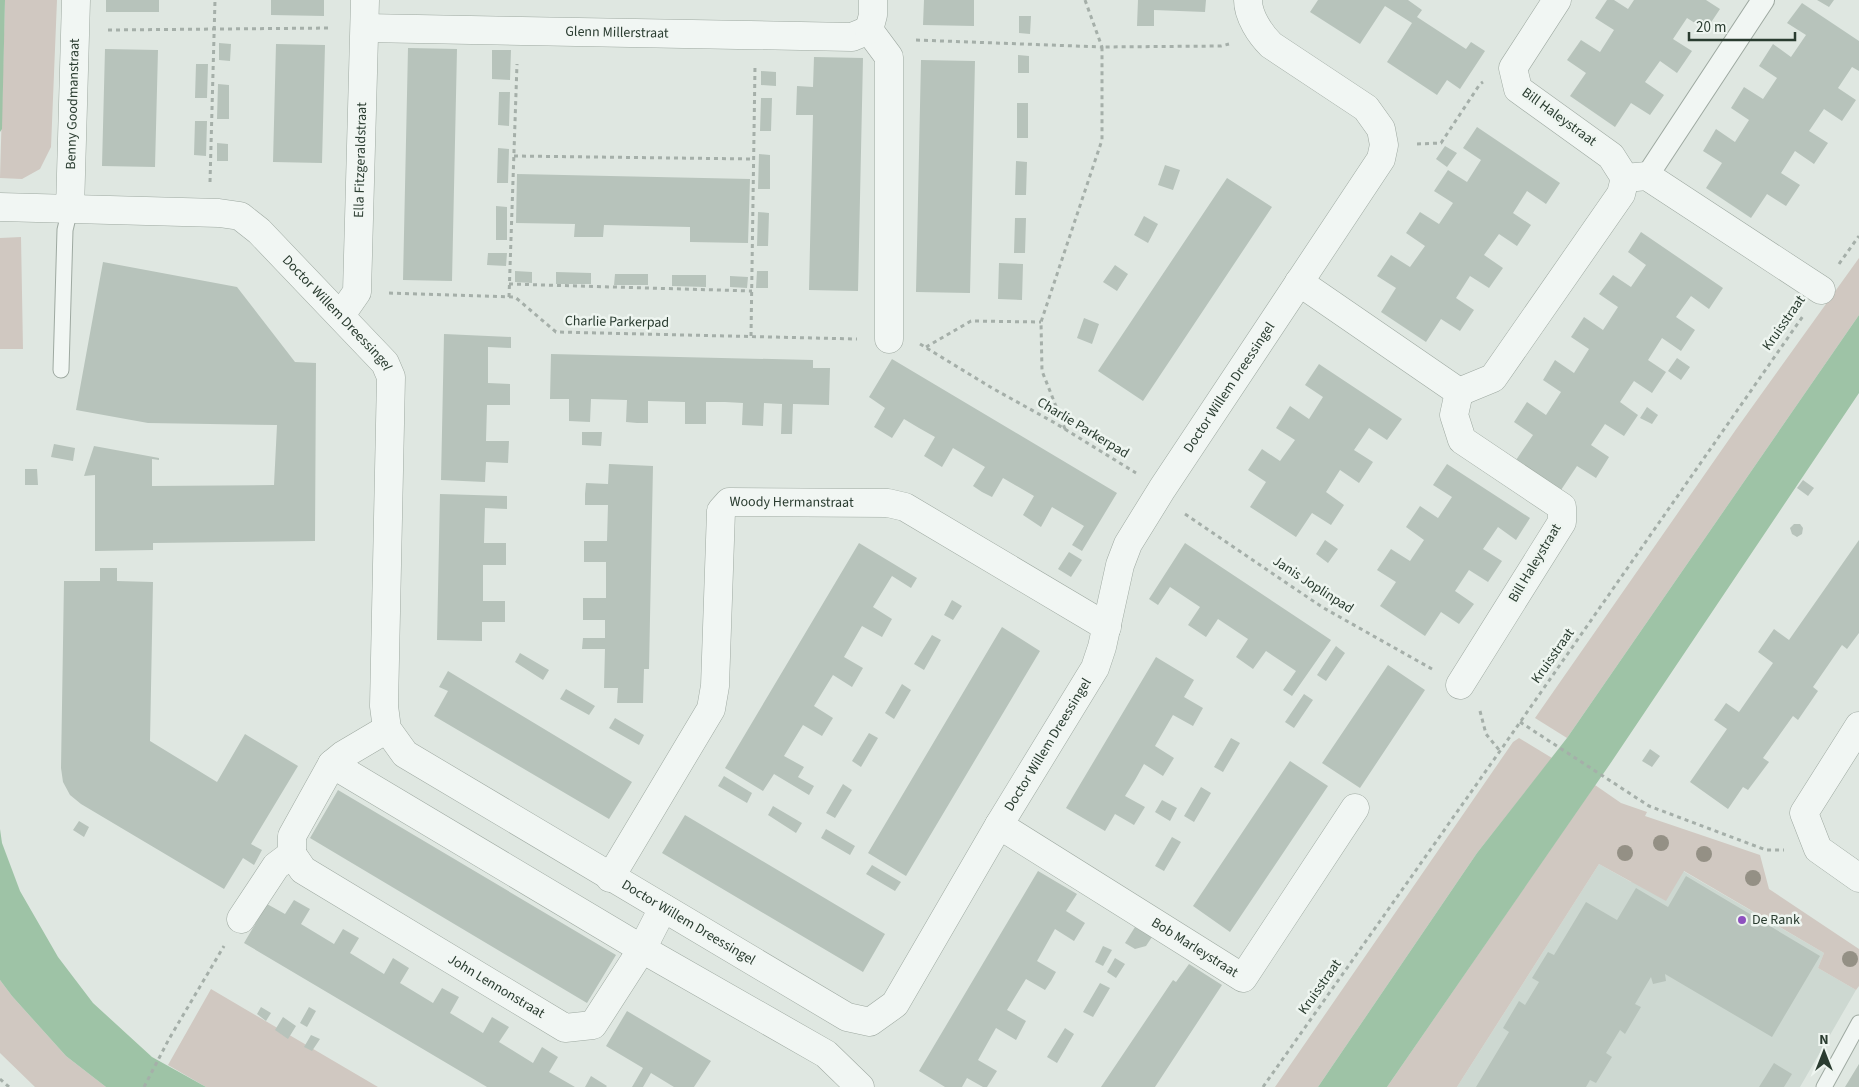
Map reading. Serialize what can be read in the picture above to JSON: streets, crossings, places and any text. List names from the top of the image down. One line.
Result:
{"streets":{"street":["Glenn Millerstraat","Benny Goodmanstraat","Bill Haleystraat","Ella Fitzgeraldstraat","Doctor Willem Dreessingel","Woody Hermanstraat","Bob Marleystraat","John Lennonstraat"],"path":["Charlie Parkerpad","Kruisstraat","Janis Joplinpad"]},"crossings":[["Glenn Millerstraat","Ella Fitzgeraldstraat"],["Benny Goodmanstraat","Doctor Willem Dreessingel"],["Bill Haleystraat","Kruisstraat"],["Bill Haleystraat","Janis Joplinpad"],["Ella Fitzgeraldstraat","Charlie Parkerpad"],["Doctor Willem Dreessingel","Charlie Parkerpad"],["Doctor Willem Dreessingel","Woody Hermanstraat"],["Doctor Willem Dreessingel","Janis Joplinpad"],["Doctor Willem Dreessingel","Bob Marleystraat"],["Doctor Willem Dreessingel","John Lennonstraat"],["Charlie Parkerpad","Janis Joplinpad"],["Kruisstraat","Janis Joplinpad"]],"places":["De Rank"],"scale_bar":"20 m","north":"top"}
